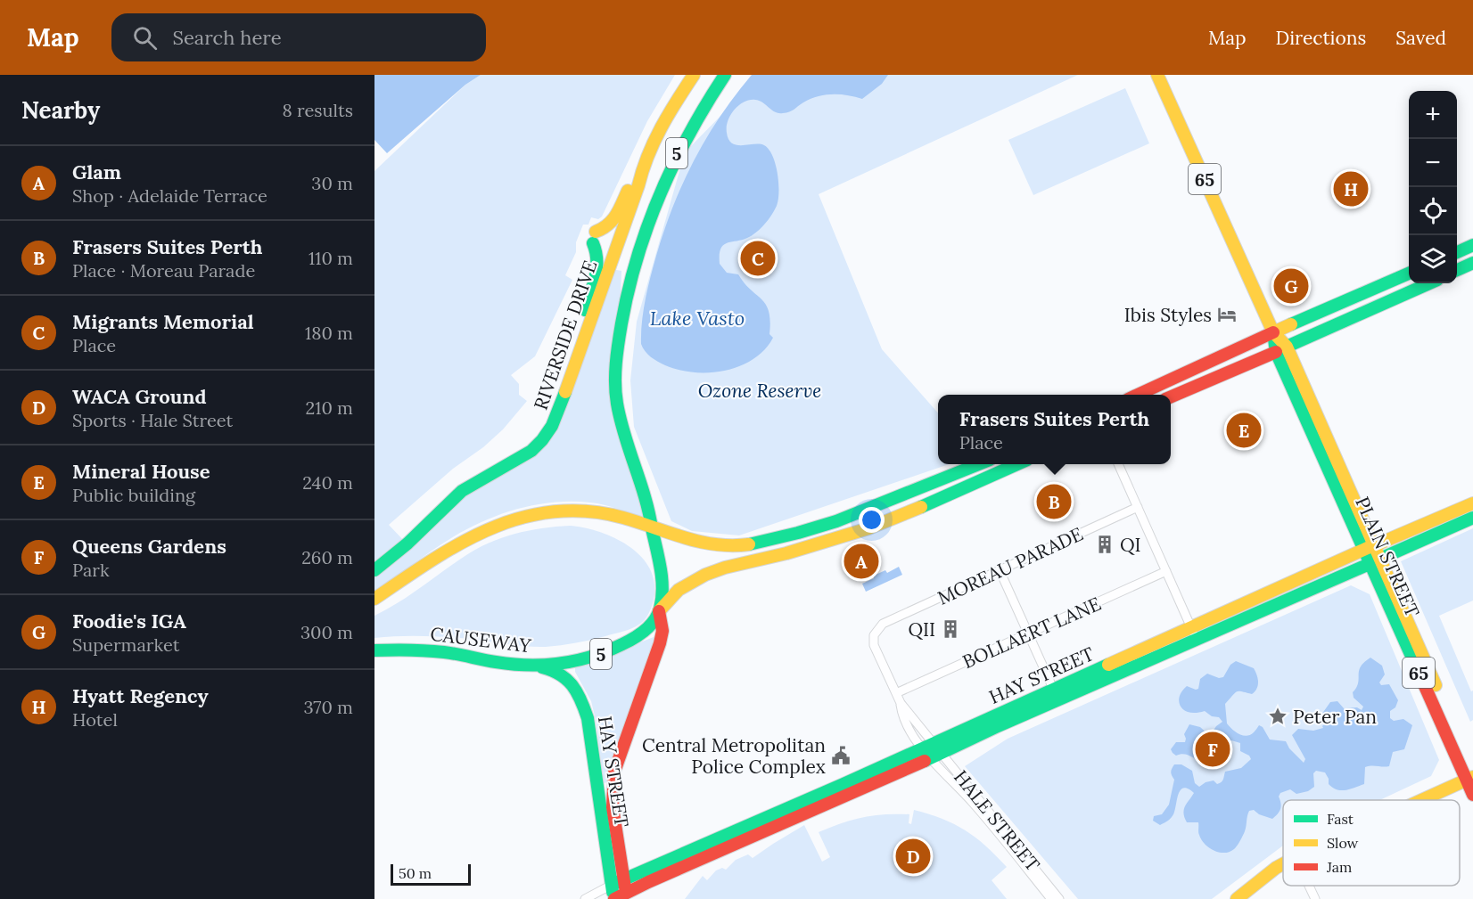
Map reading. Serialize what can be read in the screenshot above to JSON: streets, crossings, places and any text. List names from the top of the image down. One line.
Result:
{"streets":{"main road":["5","65","RIVERSIDE DRIVE","PLAIN STREET","CAUSEWAY","HAY STREET"],"street":["MOREAU PARADE","BOLLAERT LANE","HALE STREET"]},"crossings":[["5","CAUSEWAY"],["5","HAY STREET"],["PLAIN STREET","HAY STREET"],["MOREAU PARADE","BOLLAERT LANE"],["CAUSEWAY","HAY STREET"],["HAY STREET","HALE STREET"]],"water":["Lake Vasto"],"parks":["Ozone Reserve"],"places":{"hotel":["Ibis Styles"],"building":["QI","QII"],"place":["Peter Pan"],"public building":["Central Metropolitan Police Complex"]},"legend":["Fast","Slow","Jam"],"scale_bar":"50 m","page":{"header":"Map","search":"Search here","nav":["Map","Directions","Saved"],"heading":["Nearby","8 results"],"map_buttons":["+","−"],"list":[{"mark":"A","name":"Glam","note":"Shop · Adelaide Terrace","value":"30 m"},{"mark":"B","name":"Frasers Suites Perth","note":"Place · Moreau Parade","value":"110 m"},{"mark":"C","name":"Migrants Memorial","note":"Place","value":"180 m"},{"mark":"D","name":"WACA Ground","note":"Sports · Hale Street","value":"210 m"},{"mark":"E","name":"Mineral House","note":"Public building","value":"240 m"},{"mark":"F","name":"Queens Gardens","note":"Park","value":"260 m"},{"mark":"G","name":"Foodie's IGA","note":"Supermarket","value":"300 m"},{"mark":"H","name":"Hyatt Regency","note":"Hotel","value":"370 m"}],"pins":["H","C","G","E","B","A","F","D"],"popup":["Frasers Suites Perth","Place"],"scale":"50 m"}}
